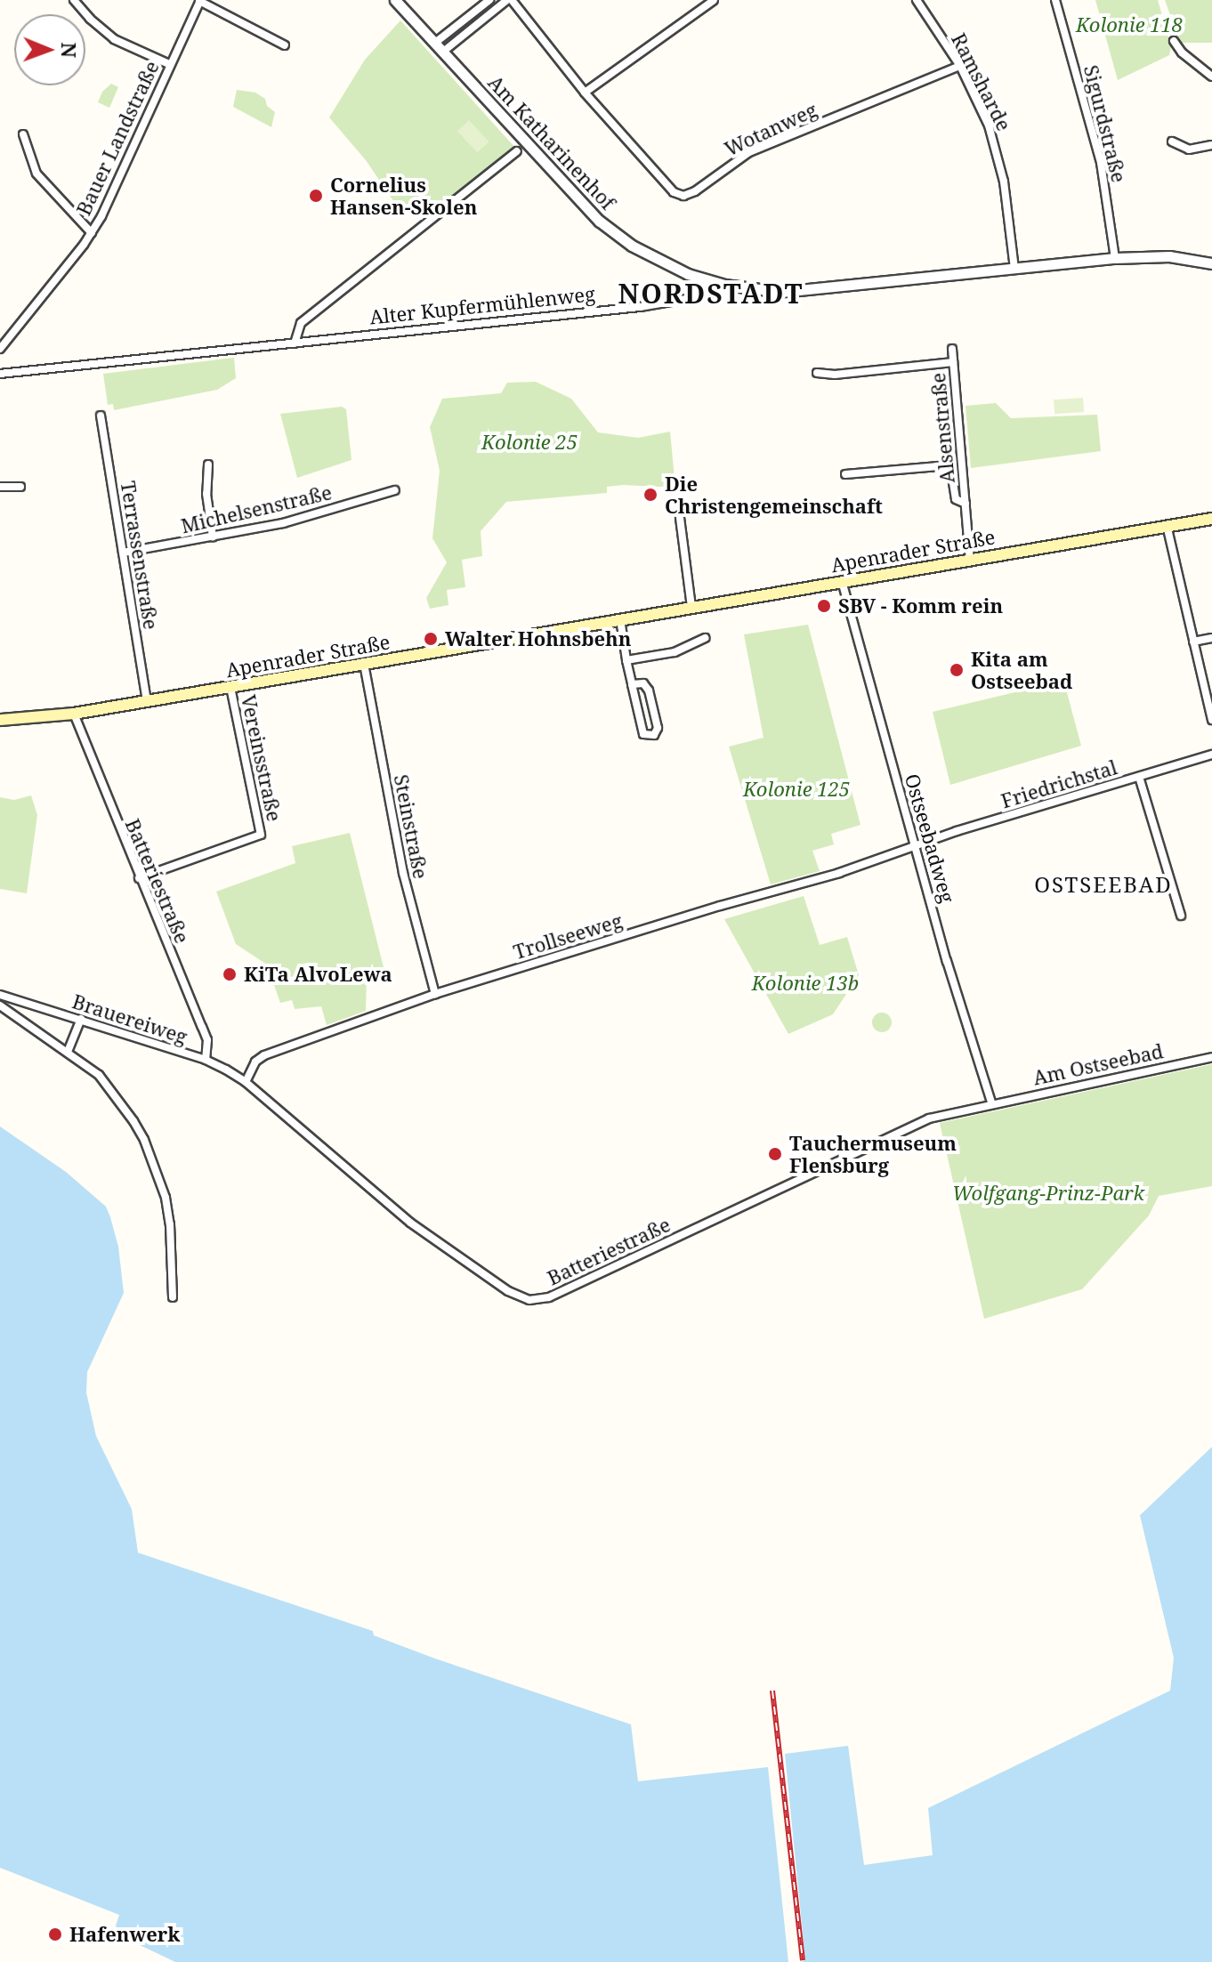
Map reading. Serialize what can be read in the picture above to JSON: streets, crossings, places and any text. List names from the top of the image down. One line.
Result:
{"streets":{"main road":["Apenrader Straße"],"street":["Ramsharde","Sigurdstraße","Wotanweg","Bauer Landstraße","Am Katharinenhof","Alter Kupfermühlenweg","Alsenstraße","Michelsenstraße","Terrassenstraße","Vereinsstraße","Friedrichstal","Steinstraße","Ostseebadweg","Batteriestraße","Trollseeweg","Brauereiweg","Am Ostseebad"]},"crossings":[["Ramsharde","Wotanweg"],["Am Katharinenhof","Alter Kupfermühlenweg"],["Alsenstraße","Apenrader Straße"],["Michelsenstraße","Terrassenstraße"],["Apenrader Straße","Terrassenstraße"],["Apenrader Straße","Vereinsstraße"],["Apenrader Straße","Steinstraße"],["Apenrader Straße","Ostseebadweg"],["Apenrader Straße","Batteriestraße"],["Vereinsstraße","Batteriestraße"],["Friedrichstal","Ostseebadweg"],["Friedrichstal","Trollseeweg"],["Steinstraße","Trollseeweg"],["Ostseebadweg","Batteriestraße"],["Ostseebadweg","Trollseeweg"],["Ostseebadweg","Am Ostseebad"],["Batteriestraße","Trollseeweg"],["Batteriestraße","Brauereiweg"],["Batteriestraße","Am Ostseebad"],["Trollseeweg","Brauereiweg"]],"districts":["NORDSTADT","OSTSEEBAD"],"parks":["Kolonie 118","Kolonie 25","Kolonie 125","Kolonie 13b","Wolfgang-Prinz-Park"],"places":["Cornelius Hansen-Skolen","Die Christengemeinschaft","SBV - Komm rein","Walter Hohnsbehn","Kita am Ostseebad","KiTa AlvoLewa","Tauchermuseum Flensburg","Hafenwerk"],"north":"right"}
